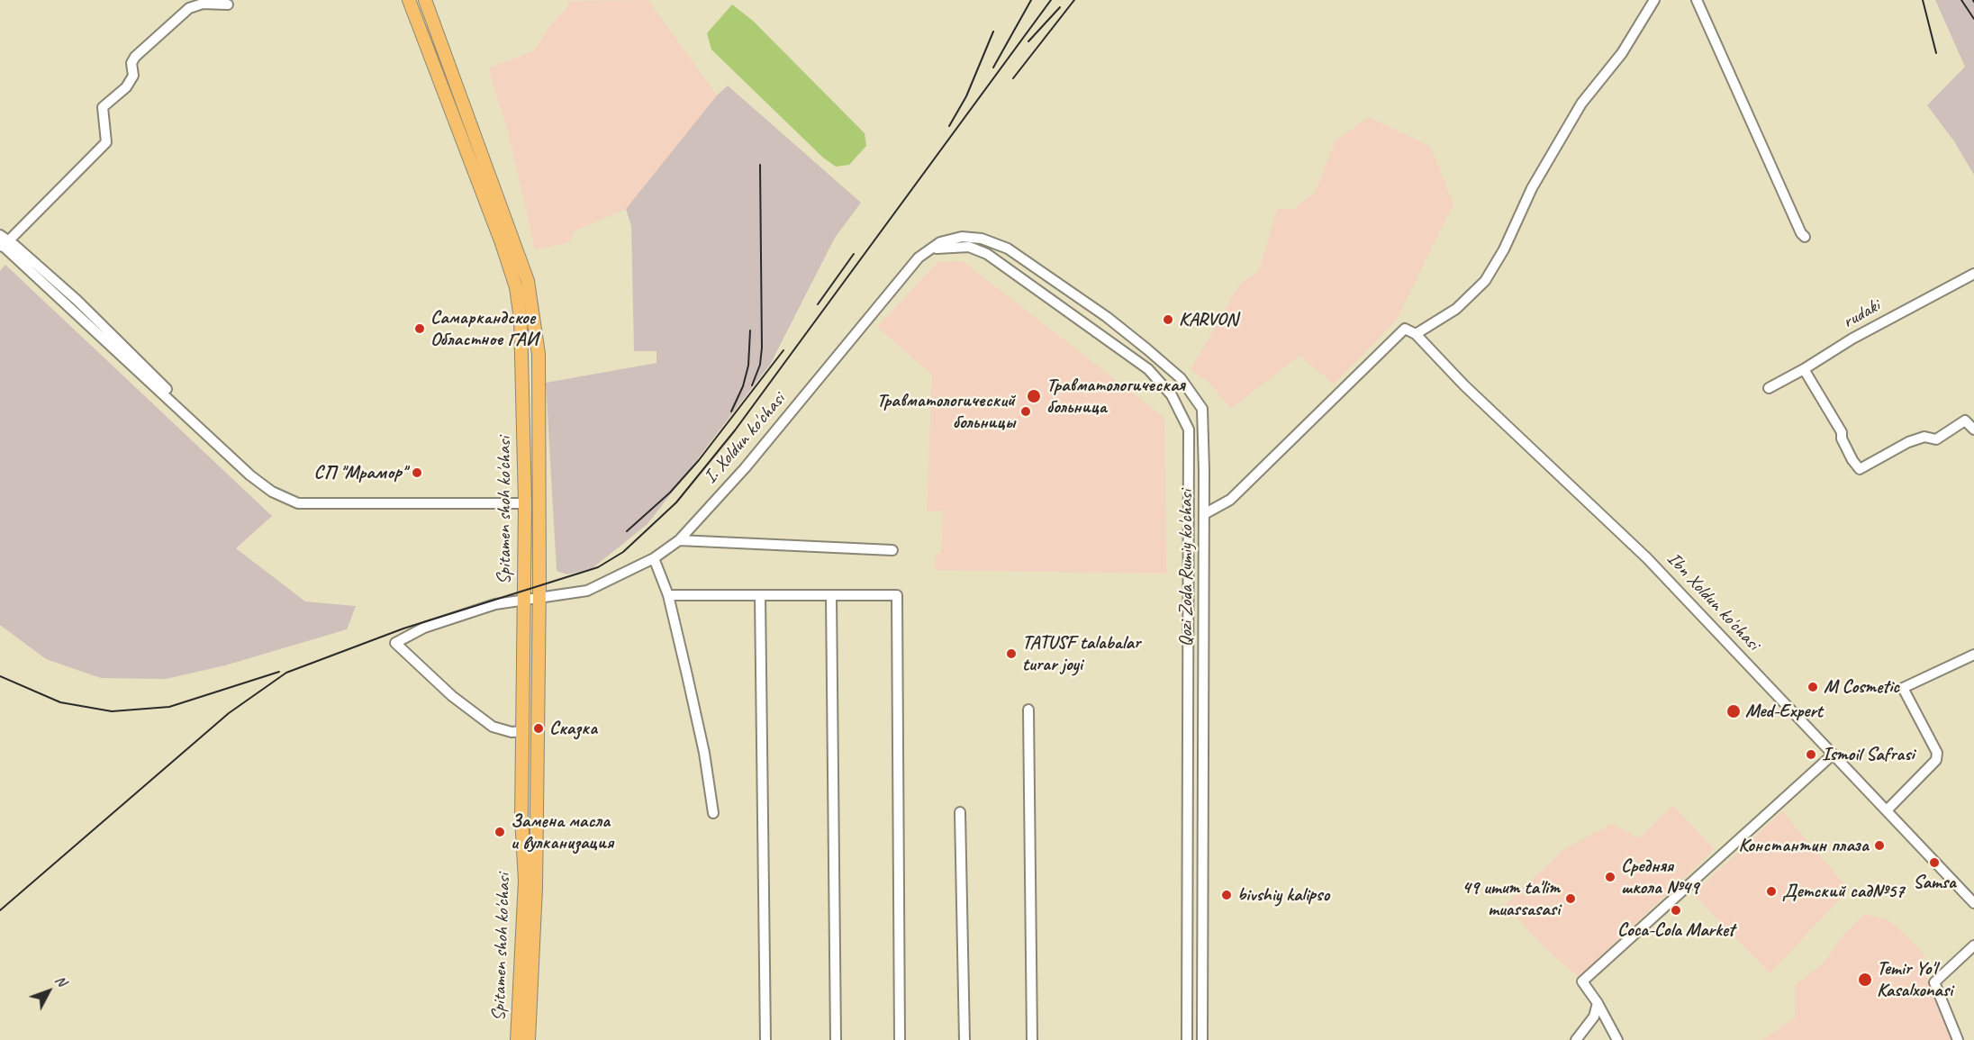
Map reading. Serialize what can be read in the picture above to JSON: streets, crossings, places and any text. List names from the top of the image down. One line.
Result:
{"streets":{"main road":["Spitamen shoh ko'chasi"],"street":["rudaki","I. Xoldun ko'chasi","Qozi Zoda Rumiy ko'chasi","Ibn Xoldun ko'chasi"]},"crossings":[["I. Xoldun ko'chasi","Spitamen shoh ko'chasi"],["I. Xoldun ko'chasi","Qozi Zoda Rumiy ko'chasi"]],"places":["KARVON","Самаркандское Областное ГАИ","Травматологическая больница","Травматологический больницы","СП \"Мрамор\"","TATUSF talabalar turar joyi","M Cosmetic","Med-Expert","Сказка","Ismoil Safrasi","Замена масла и вулканизация","Константин плаза","Samsa","Средняя школа №49","Детский сад№57","bivshiy kalipso","49 umum ta'lim muassasasi","Coca-Cola Market","Temir Yo'l Kasalxonasi"],"north":"top right"}
